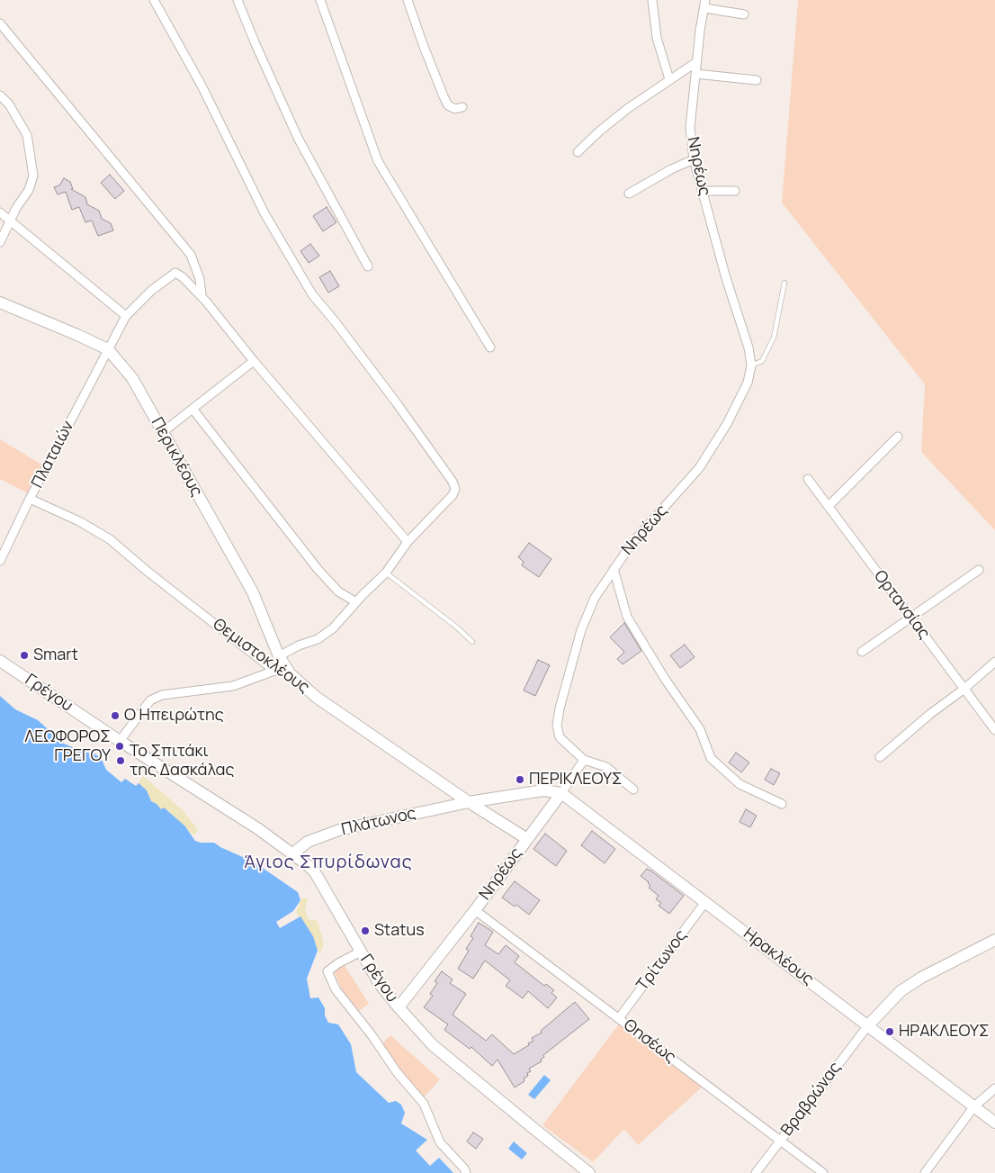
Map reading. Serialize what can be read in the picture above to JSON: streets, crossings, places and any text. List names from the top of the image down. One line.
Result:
{"streets":{"main road":["Νηρέως","Περικλέους","Θεμιστοκλέους","Γρέγου","Πλάτωνος","Ηρακλέους"],"street":["Πλαταιών","Ορτανσίας","Τρίτωνος","Θησέως","Βραβρώνας"]},"crossings":[["Νηρέως","Θεμιστοκλέους"],["Νηρέως","Γρέγου"],["Νηρέως","Πλάτωνος"],["Νηρέως","Ηρακλέους"],["Νηρέως","Θησέως"],["Πλαταιών","Περικλέους"],["Πλαταιών","Θεμιστοκλέους"],["Περικλέους","Θεμιστοκλέους"],["Θεμιστοκλέους","Πλάτωνος"],["Γρέγου","Πλάτωνος"],["Πλάτωνος","Ηρακλέους"],["Ηρακλέους","Τρίτωνος"],["Ηρακλέους","Βραβρώνας"],["Τρίτωνος","Θησέως"],["Θησέως","Βραβρώνας"]],"districts":["Άγιος Σπυρίδωνας"],"places":["Smart","Ο Ηπειρώτης","ΛΕΩΦΟΡΟΣ ΓΡΕΓΟΥ","Το Σπιτάκι της Δασκάλας","ΠΕΡΙΚΛΕΟΥΣ","Status","ΗΡΑΚΛΕΟΥΣ"]}
